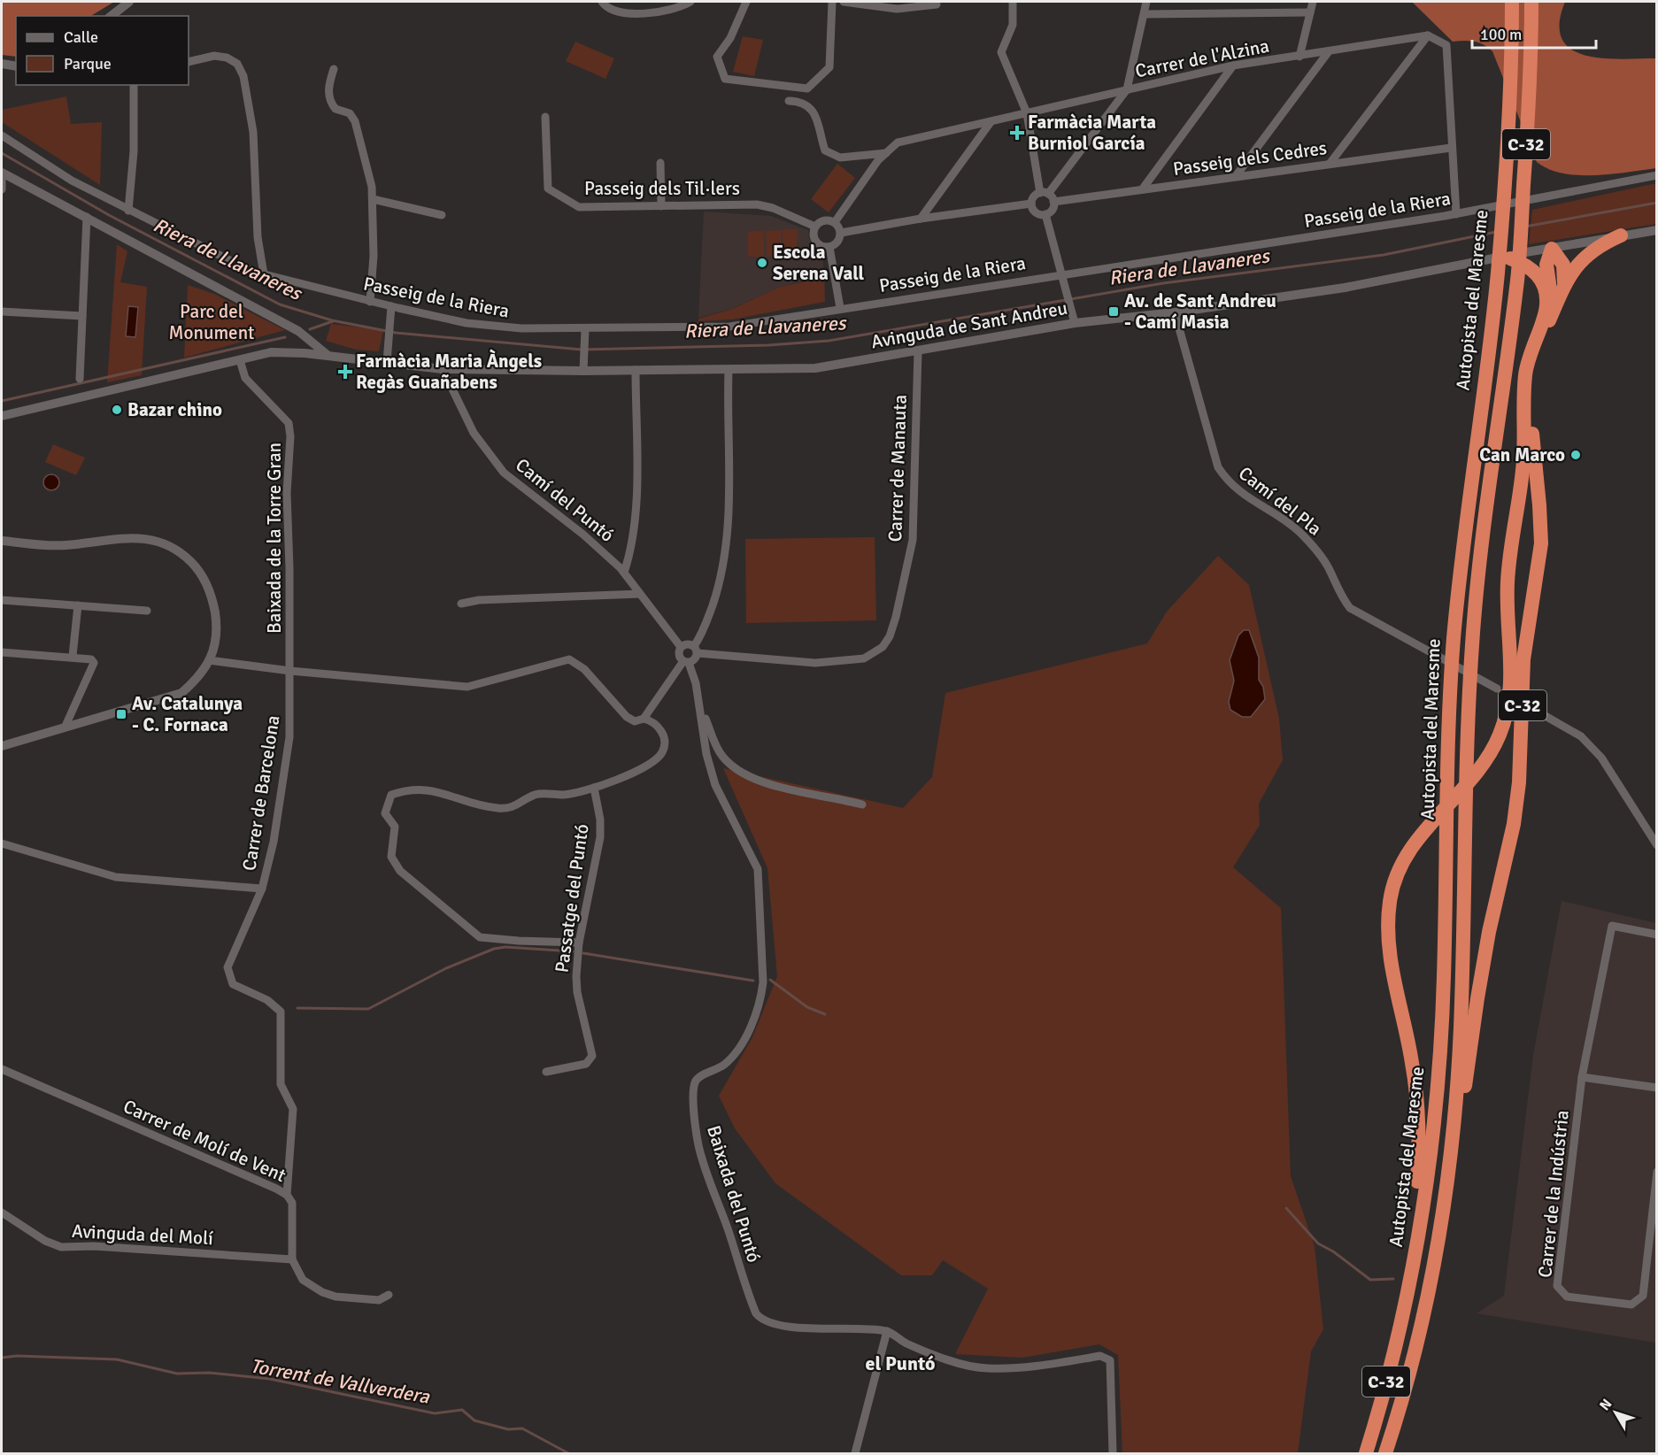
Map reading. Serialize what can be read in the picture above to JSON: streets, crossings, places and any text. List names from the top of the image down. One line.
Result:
{"streets":{"highway":["C-32","Autopista del Maresme"],"street":["Carrer de l'Alzina","Passeig dels Cedres","Passeig dels Til·lers","Passeig de la Riera","Avinguda de Sant Andreu","Carrer de Manauta","Camí del Puntó","Camí del Pla","Baixada de la Torre Gran","Carrer de Barcelona","Passatge del Puntó","Carrer de Molí de Vent","Baixada del Puntó","Carrer de la Indústria","Avinguda del Molí"]},"crossings":[["Carrer de l'Alzina","Passeig dels Til·lers"],["C-32","Autopista del Maresme"],["C-32","Avinguda de Sant Andreu"],["Avinguda de Sant Andreu","Carrer de Manauta"],["Avinguda de Sant Andreu","Camí del Puntó"],["Avinguda de Sant Andreu","Camí del Pla"],["Avinguda de Sant Andreu","Baixada de la Torre Gran"],["Carrer de Manauta","Camí del Puntó"],["Carrer de Manauta","Baixada del Puntó"],["Camí del Puntó","Baixada del Puntó"],["Baixada de la Torre Gran","Carrer de Barcelona"],["Carrer de Barcelona","Carrer de Molí de Vent"],["Carrer de Molí de Vent","Avinguda del Molí"]],"districts":["el Puntó"],"water":["Riera de Llavaneres","Torrent de Vallverdera"],"parks":["Parc del Monument"],"places":{"health":["Farmàcia Marta Burniol García","Farmàcia Maria Àngels Regàs Guañabens"],"other":["Escola Serena Vall","Bazar chino","Can Marco"],"transit":["Av. de Sant Andreu - Camí Masia","Av. Catalunya - C. Fornaca"]},"legend":["Calle","Parque"],"scale_bar":"100 m","north":"top left"}
